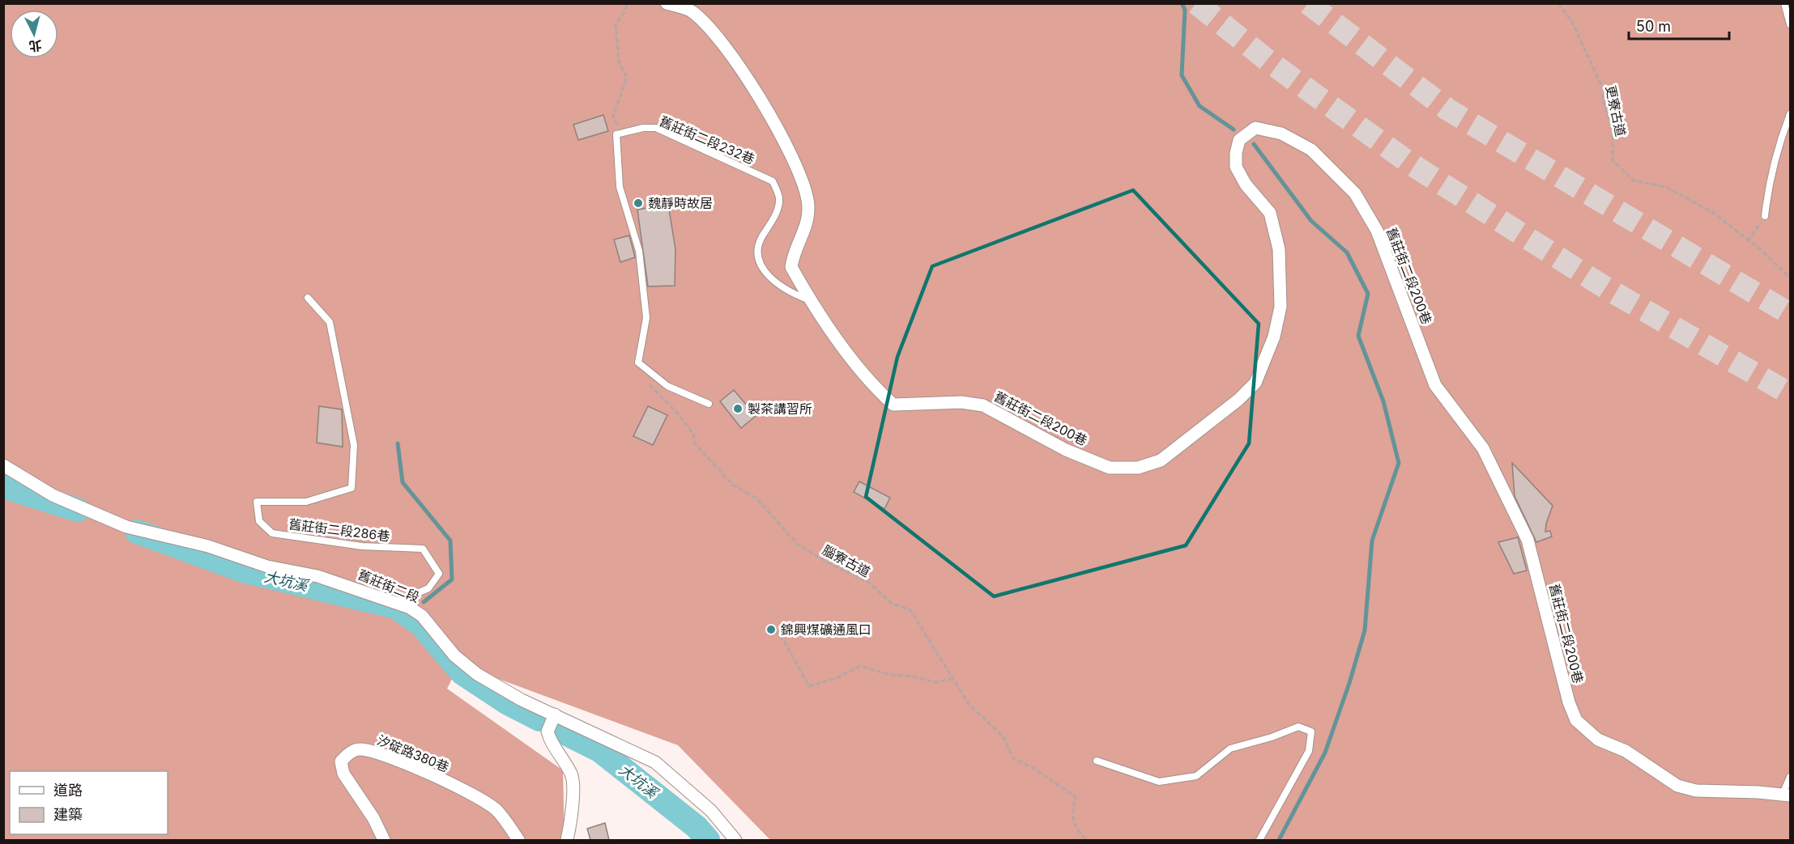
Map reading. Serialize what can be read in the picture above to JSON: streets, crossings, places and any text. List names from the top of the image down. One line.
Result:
{"streets":{"street":["舊莊街二段200巷","舊莊街二段","汐碇路380巷"],"lane":["舊莊街二段232巷","舊莊街二段286巷"],"path":["更寮古道","腦寮古道"]},"crossings":[["舊莊街二段232巷","舊莊街二段200巷"],["舊莊街二段286巷","舊莊街二段"]],"water":["大坑溪"],"places":["魏靜時故居","製茶講習所","錦興煤礦通風口"],"legend":["道路","建築"],"scale_bar":"50 m","north":"bottom"}
